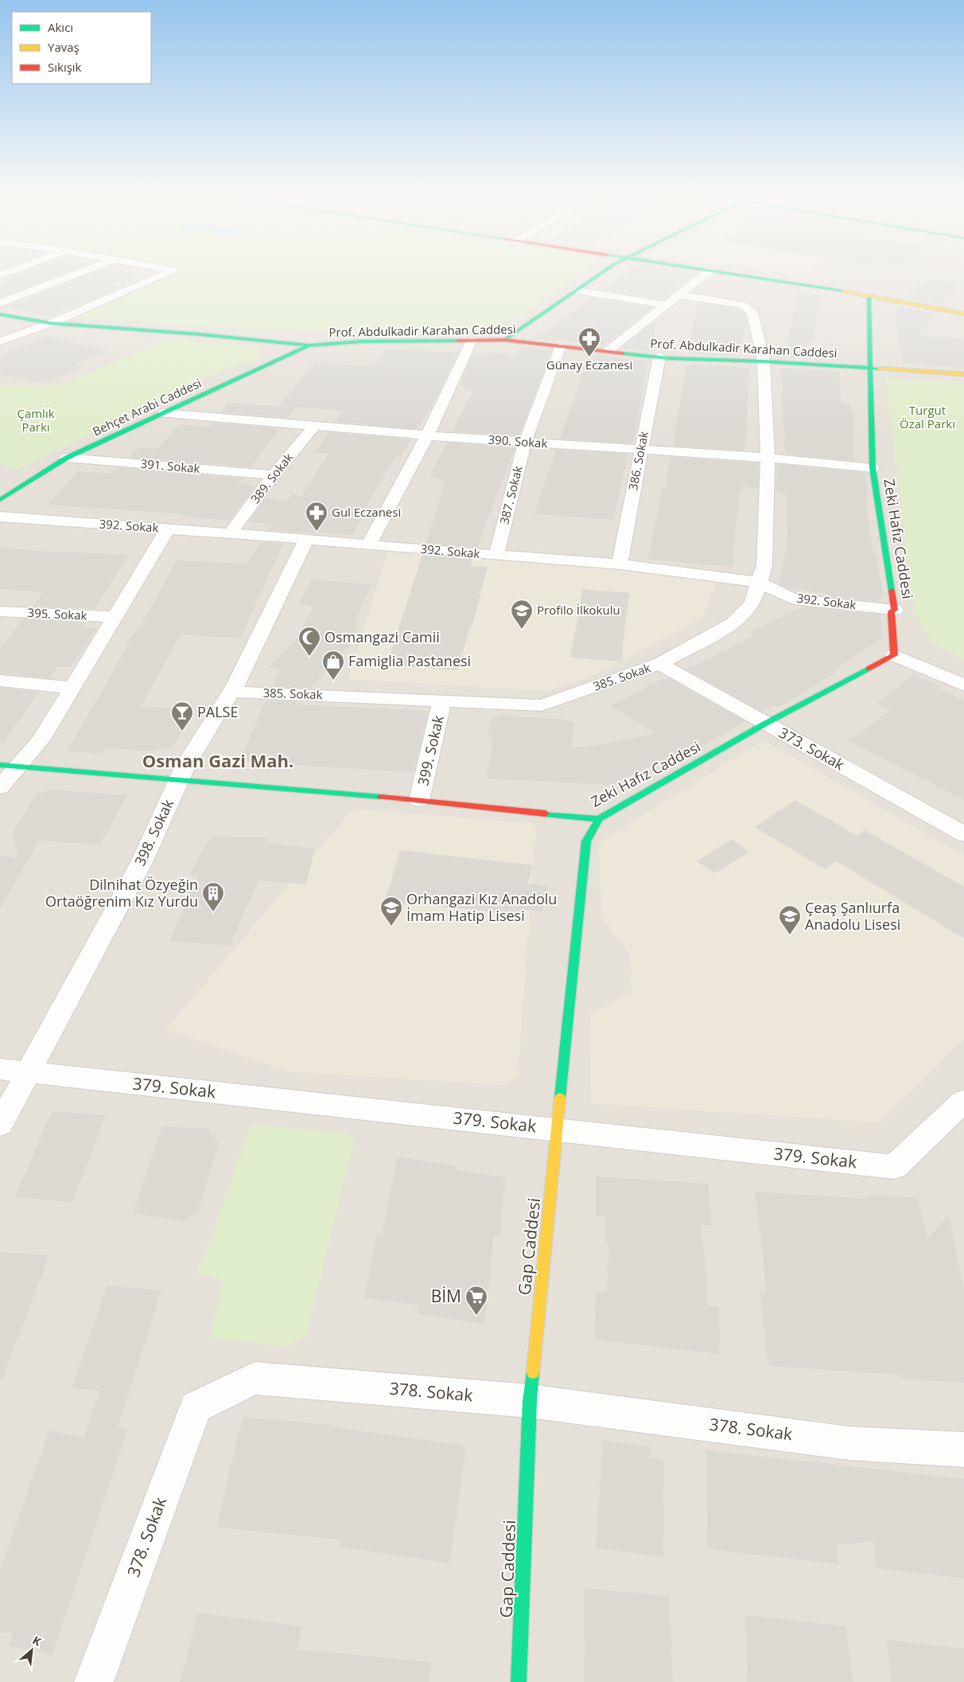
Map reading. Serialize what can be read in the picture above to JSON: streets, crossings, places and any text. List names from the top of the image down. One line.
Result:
{"streets":{"main road":["Prof. Abdulkadir Karahan Caddesi","Behçet Arabi Caddesi","Zeki Hafız Caddesi","Gap Caddesi"],"street":["390. Sokak","386. Sokak","391. Sokak","389. Sokak","387. Sokak","392. Sokak","395. Sokak","385. Sokak","373. Sokak","399. Sokak","398. Sokak","379. Sokak","378. Sokak"]},"crossings":[["Prof. Abdulkadir Karahan Caddesi","Behçet Arabi Caddesi"],["Prof. Abdulkadir Karahan Caddesi","386. Sokak"],["Prof. Abdulkadir Karahan Caddesi","387. Sokak"],["Prof. Abdulkadir Karahan Caddesi","Zeki Hafız Caddesi"],["Prof. Abdulkadir Karahan Caddesi","385. Sokak"],["Behçet Arabi Caddesi","390. Sokak"],["Behçet Arabi Caddesi","391. Sokak"],["390. Sokak","386. Sokak"],["390. Sokak","389. Sokak"],["390. Sokak","387. Sokak"],["390. Sokak","Zeki Hafız Caddesi"],["390. Sokak","385. Sokak"],["386. Sokak","392. Sokak"],["391. Sokak","389. Sokak"],["389. Sokak","392. Sokak"],["387. Sokak","392. Sokak"],["392. Sokak","Zeki Hafız Caddesi"],["392. Sokak","385. Sokak"],["392. Sokak","398. Sokak"],["Zeki Hafız Caddesi","373. Sokak"],["Zeki Hafız Caddesi","399. Sokak"],["Zeki Hafız Caddesi","398. Sokak"],["Zeki Hafız Caddesi","Gap Caddesi"],["385. Sokak","373. Sokak"],["385. Sokak","399. Sokak"],["385. Sokak","398. Sokak"],["398. Sokak","379. Sokak"],["379. Sokak","Gap Caddesi"],["Gap Caddesi","378. Sokak"]],"districts":["Osman Gazi Mah."],"parks":["Turgut Özal Parkı","Çamlık Parkı"],"places":{"pharmacy":["Günay Eczanesi","Gul Eczanesi"],"school or university":["Profilo İlkokulu","Orhangazi Kız Anadolu İmam Hatip Lisesi","Çeaş Şanlıurfa Anadolu Lisesi"],"mosque":["Osmangazi Camii"],"shop":["Famiglia Pastanesi"],"bar":["PALSE"],"building":["Dilnihat Özyeğin Ortaöğrenim Kız Yurdu"],"supermarket":["BİM"]},"legend":["Akıcı","Yavaş","Sıkışık"],"north":"top right"}
